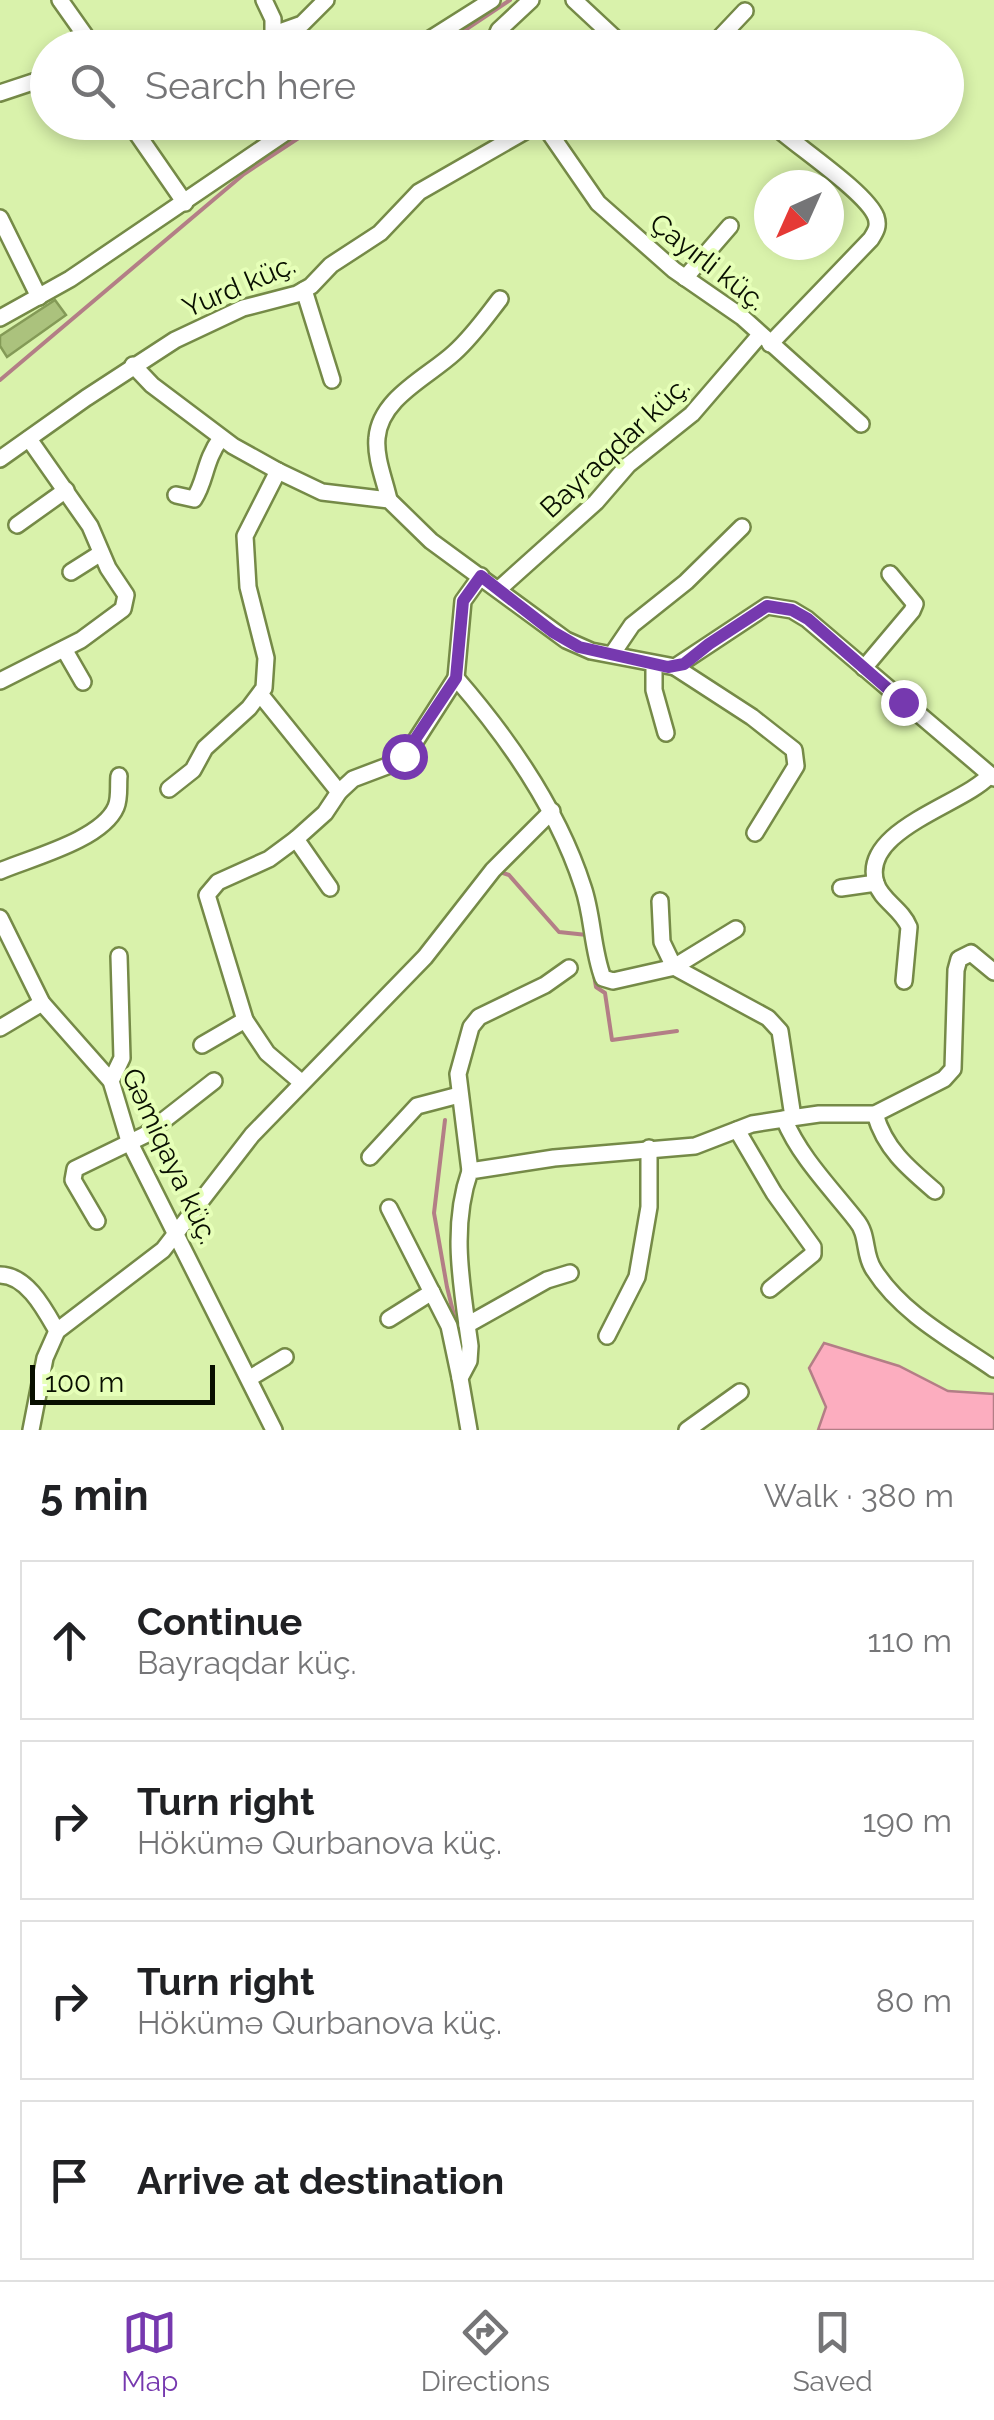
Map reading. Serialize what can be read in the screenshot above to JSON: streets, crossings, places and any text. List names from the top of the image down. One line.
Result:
{"streets":{"street":["Çayırli küç.","Yurd küç.","Bayraqdar küç.","Gəmiqaya küç."]},"crossings":[["Çayırli küç.","Bayraqdar küç."]],"scale_bar":"100 m","north":"bottom left","page":{"search":"Search here","scale":"100 m","heading":["5 min","Walk · 380 m"],"list":[["Continue","Bayraqdar küç.","110 m"],["Turn right","Hökümə Qurbanova küç.","190 m"],["Turn right","Hökümə Qurbanova küç.","80 m"],"Arrive at destination"],"nav":["Map","Directions","Saved"]}}
